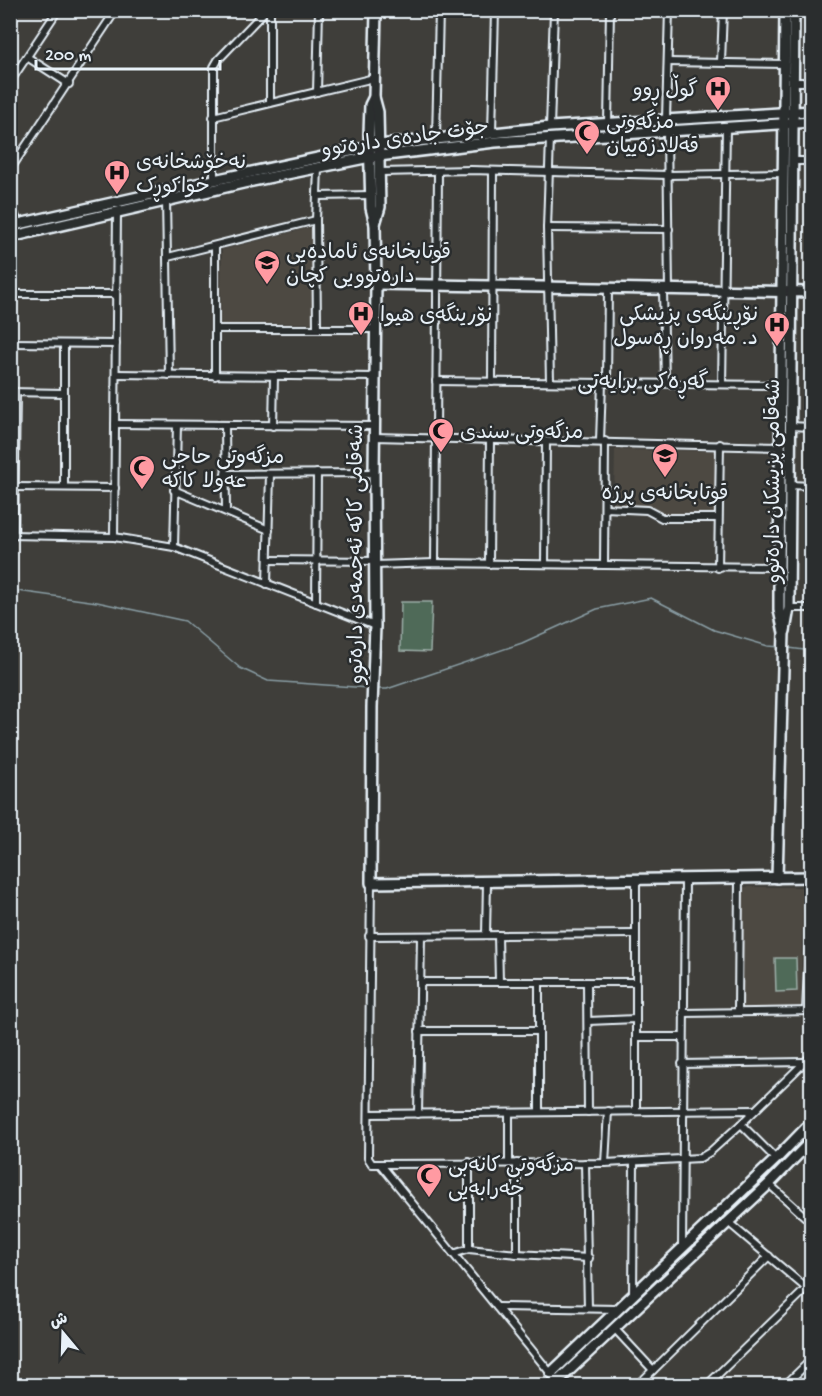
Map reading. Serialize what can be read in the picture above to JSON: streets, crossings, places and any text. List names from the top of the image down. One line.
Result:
{"streets":{"main road":["جۆت جادەی دارەتوو","شەقامی پزیشکان دارەتوو","شەقامی کاکە ئەحمەدی دارەتوو"]},"crossings":[["جۆت جادەی دارەتوو","شەقامی پزیشکان دارەتوو"],["جۆت جادەی دارەتوو","شەقامی کاکە ئەحمەدی دارەتوو"]],"districts":["گەڕەکی برایەتی"],"places":{"hospital":["گوڵ ڕوو","نەخۆشخانەی خواکوڕک","نۆرینگەی هیوا","نۆڕینگەی پزیشکی د. مەروان ڕەسول"],"mosque":["مزگەوتی قەلادزەییان","مزگەوتی سندی","مزگەوتی حاجی عەولا کاکە","مزگەوتی کانەبی خەرابەیی"],"school or university":["قوتابخانەی ئامادەیی دارەتوویی کچان","قوتابخانەی پرژە"]},"scale_bar":"200 m","north":"top"}
